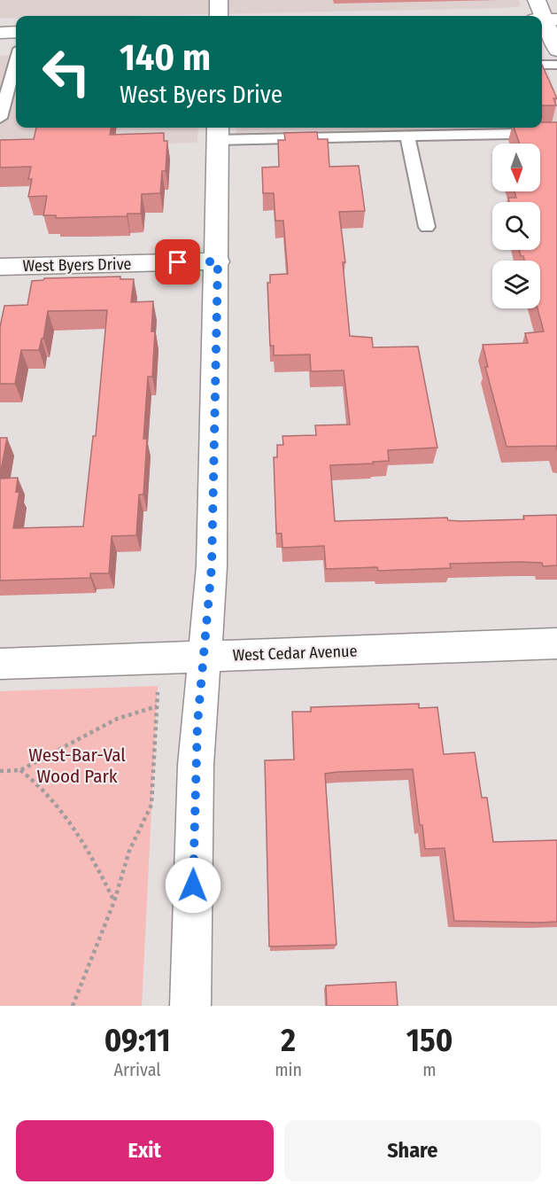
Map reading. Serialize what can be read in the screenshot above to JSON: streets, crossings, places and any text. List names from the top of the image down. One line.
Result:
{"streets":{"street":["West Byers Drive","West Cedar Avenue"]},"parks":["West-Bar-Val Wood Park"],"north":"bottom","page":{"turn":["140 m","West Byers Drive"],"eta":["09:11","Arrival","2","min","150","m"],"buttons":["Exit","Share"]}}
